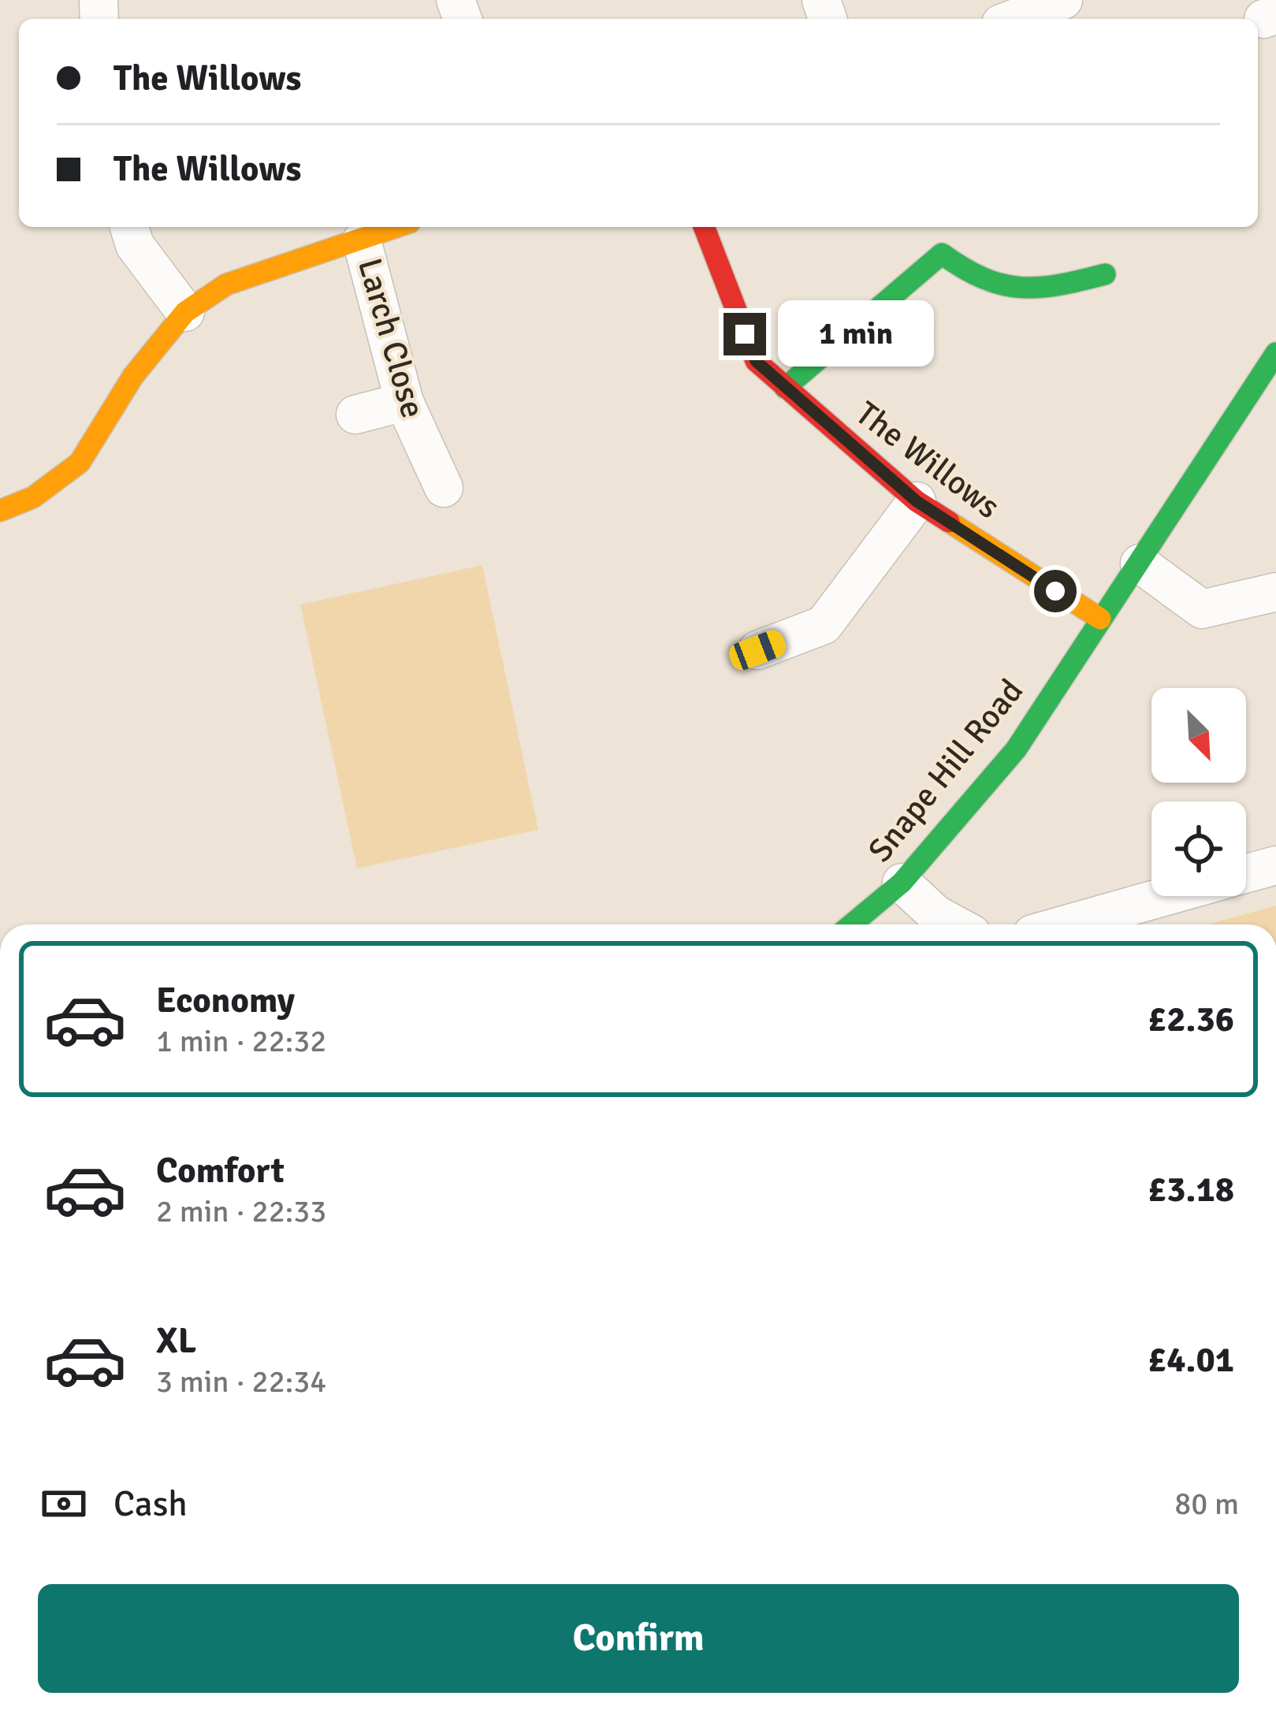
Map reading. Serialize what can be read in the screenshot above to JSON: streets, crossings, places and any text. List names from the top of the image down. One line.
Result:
{"streets":{"street":["Larch Close","The Willows","Snape Hill Road"]},"crossings":[["The Willows","Snape Hill Road"]],"north":"bottom right","page":{"banner":["The Willows","The Willows"],"bubble":"1 min","list":[{"name":"Economy","note":"1 min · 22:32","value":"£2.36"},{"name":"Comfort","note":"2 min · 22:33","value":"£3.18"},{"name":"XL","note":"3 min · 22:34","value":"£4.01"}],"pay":["Cash","80 m"],"buttons":"Confirm"}}
